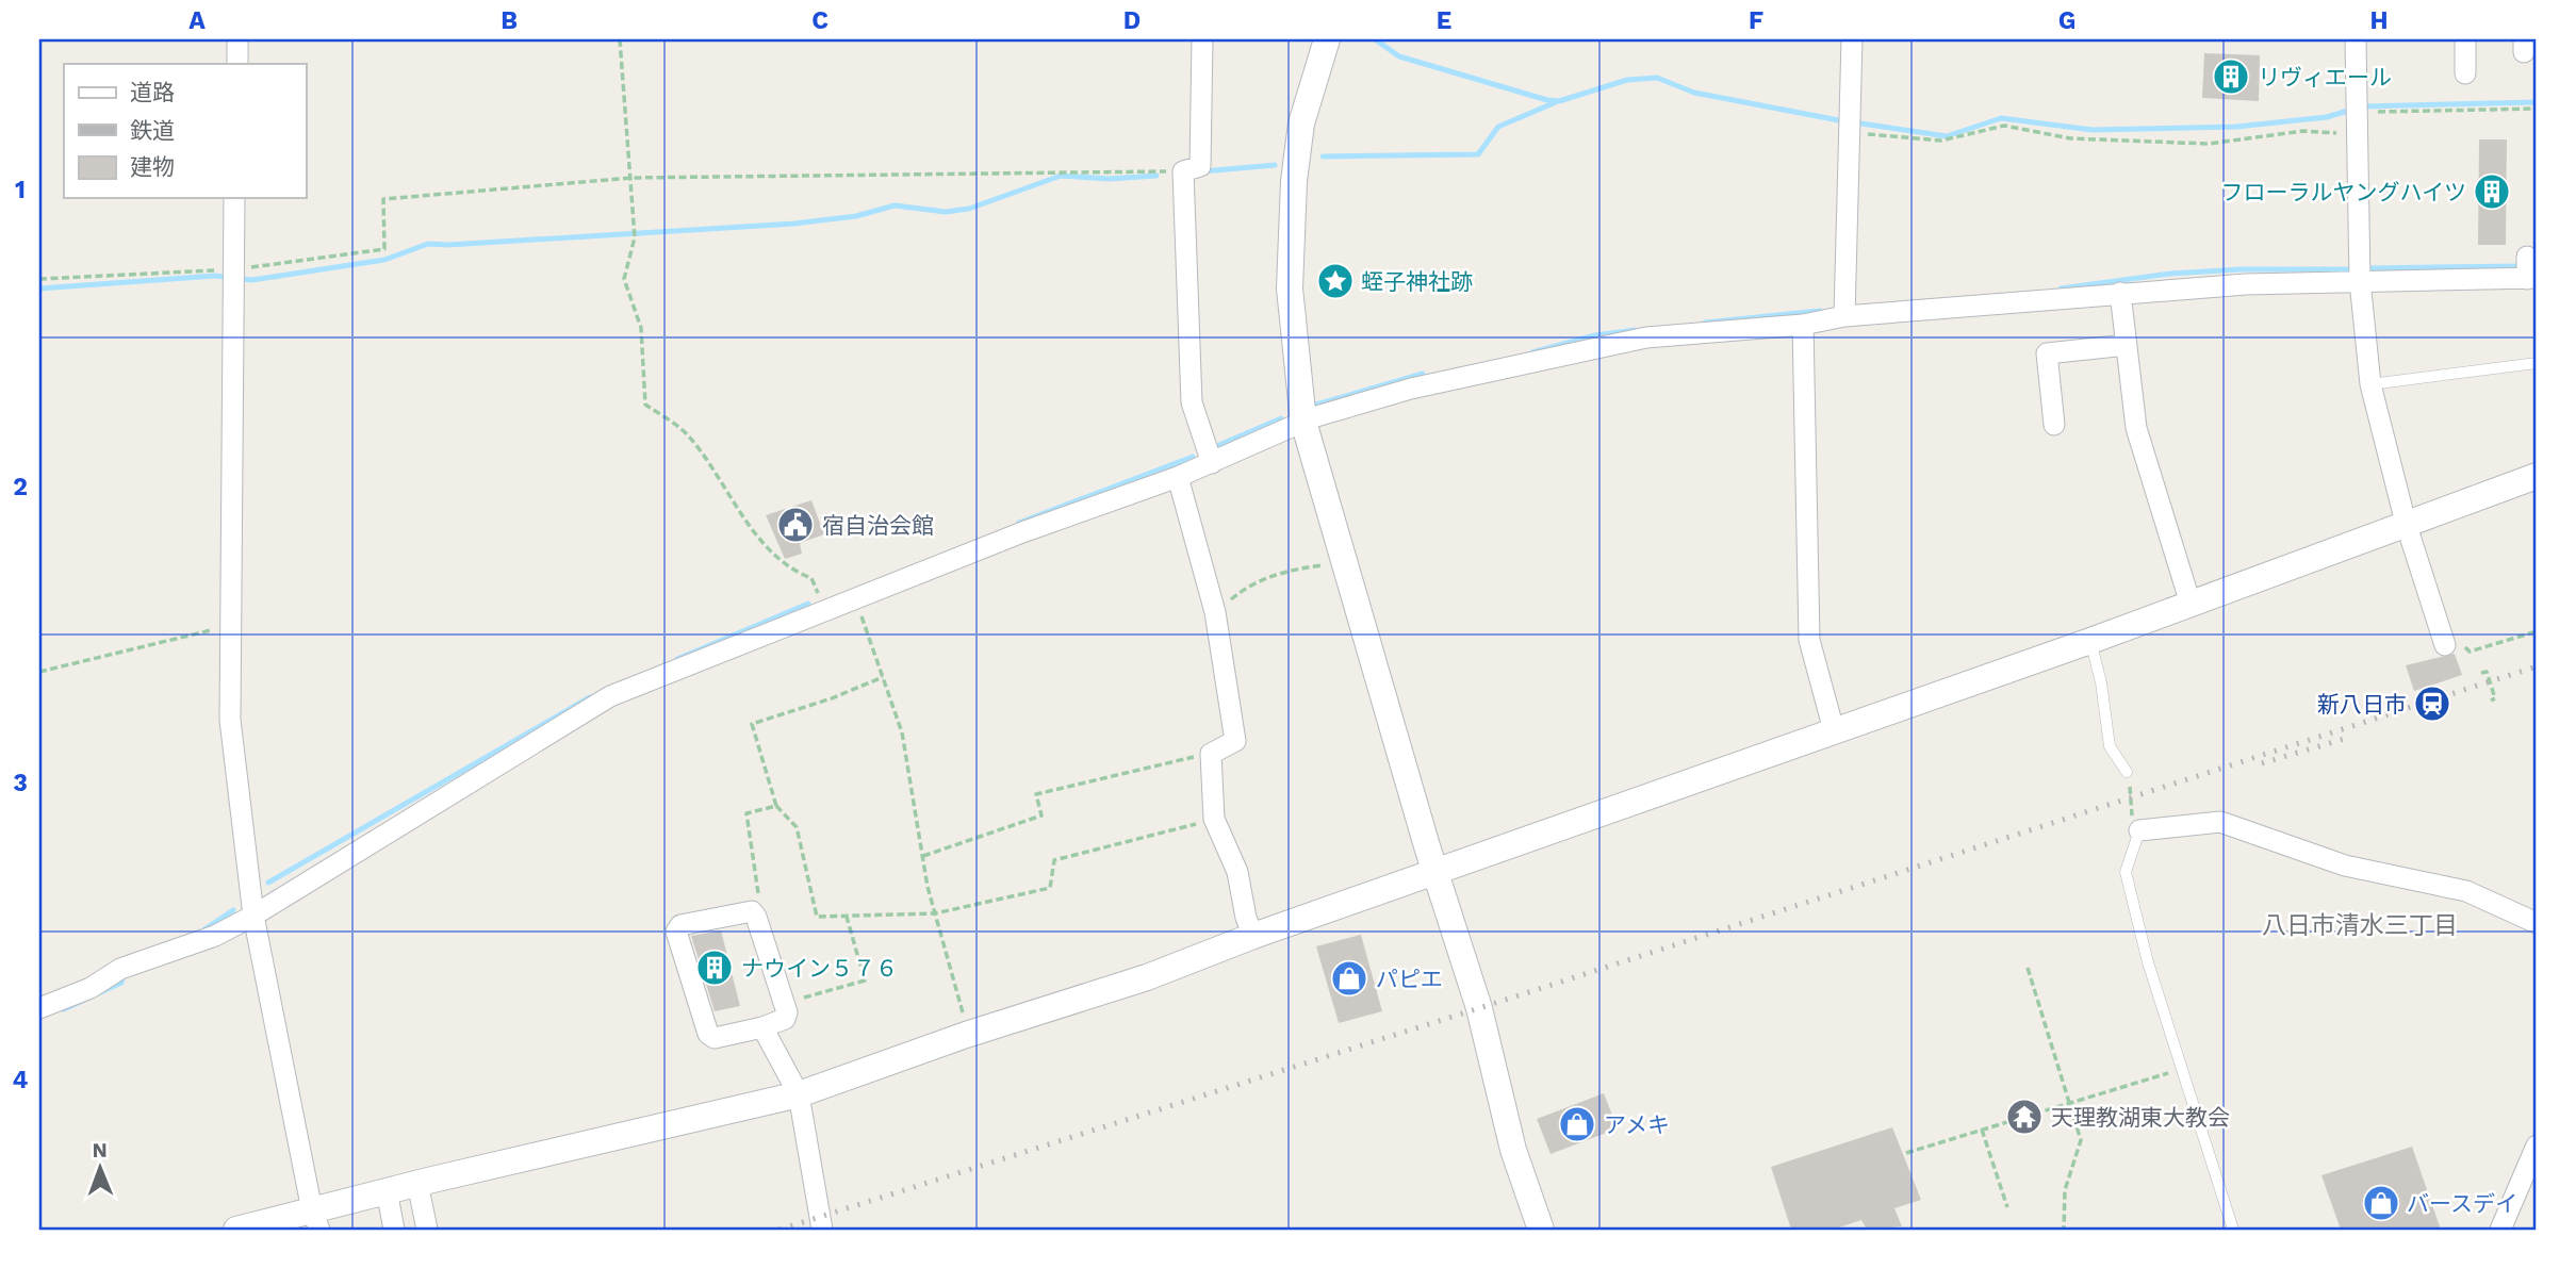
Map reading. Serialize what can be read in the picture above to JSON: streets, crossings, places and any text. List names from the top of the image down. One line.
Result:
{"districts":["八日市清水三丁目"],"places":{"building":["リヴィエール","フローラルヤングハイツ","ナウイン５７６"],"place":["蛭子神社跡"],"public building":["宿自治会館"],"station":["新八日市"],"shop":["パピエ","アメキ","バースデイ"],"temple":["天理教湖東大教会"]},"legend":["道路","鉄道","建物"],"north":"top","grid":{"columns":["A","B","C","D","E","F","G","H"],"rows":["1","2","3","4"]}}
